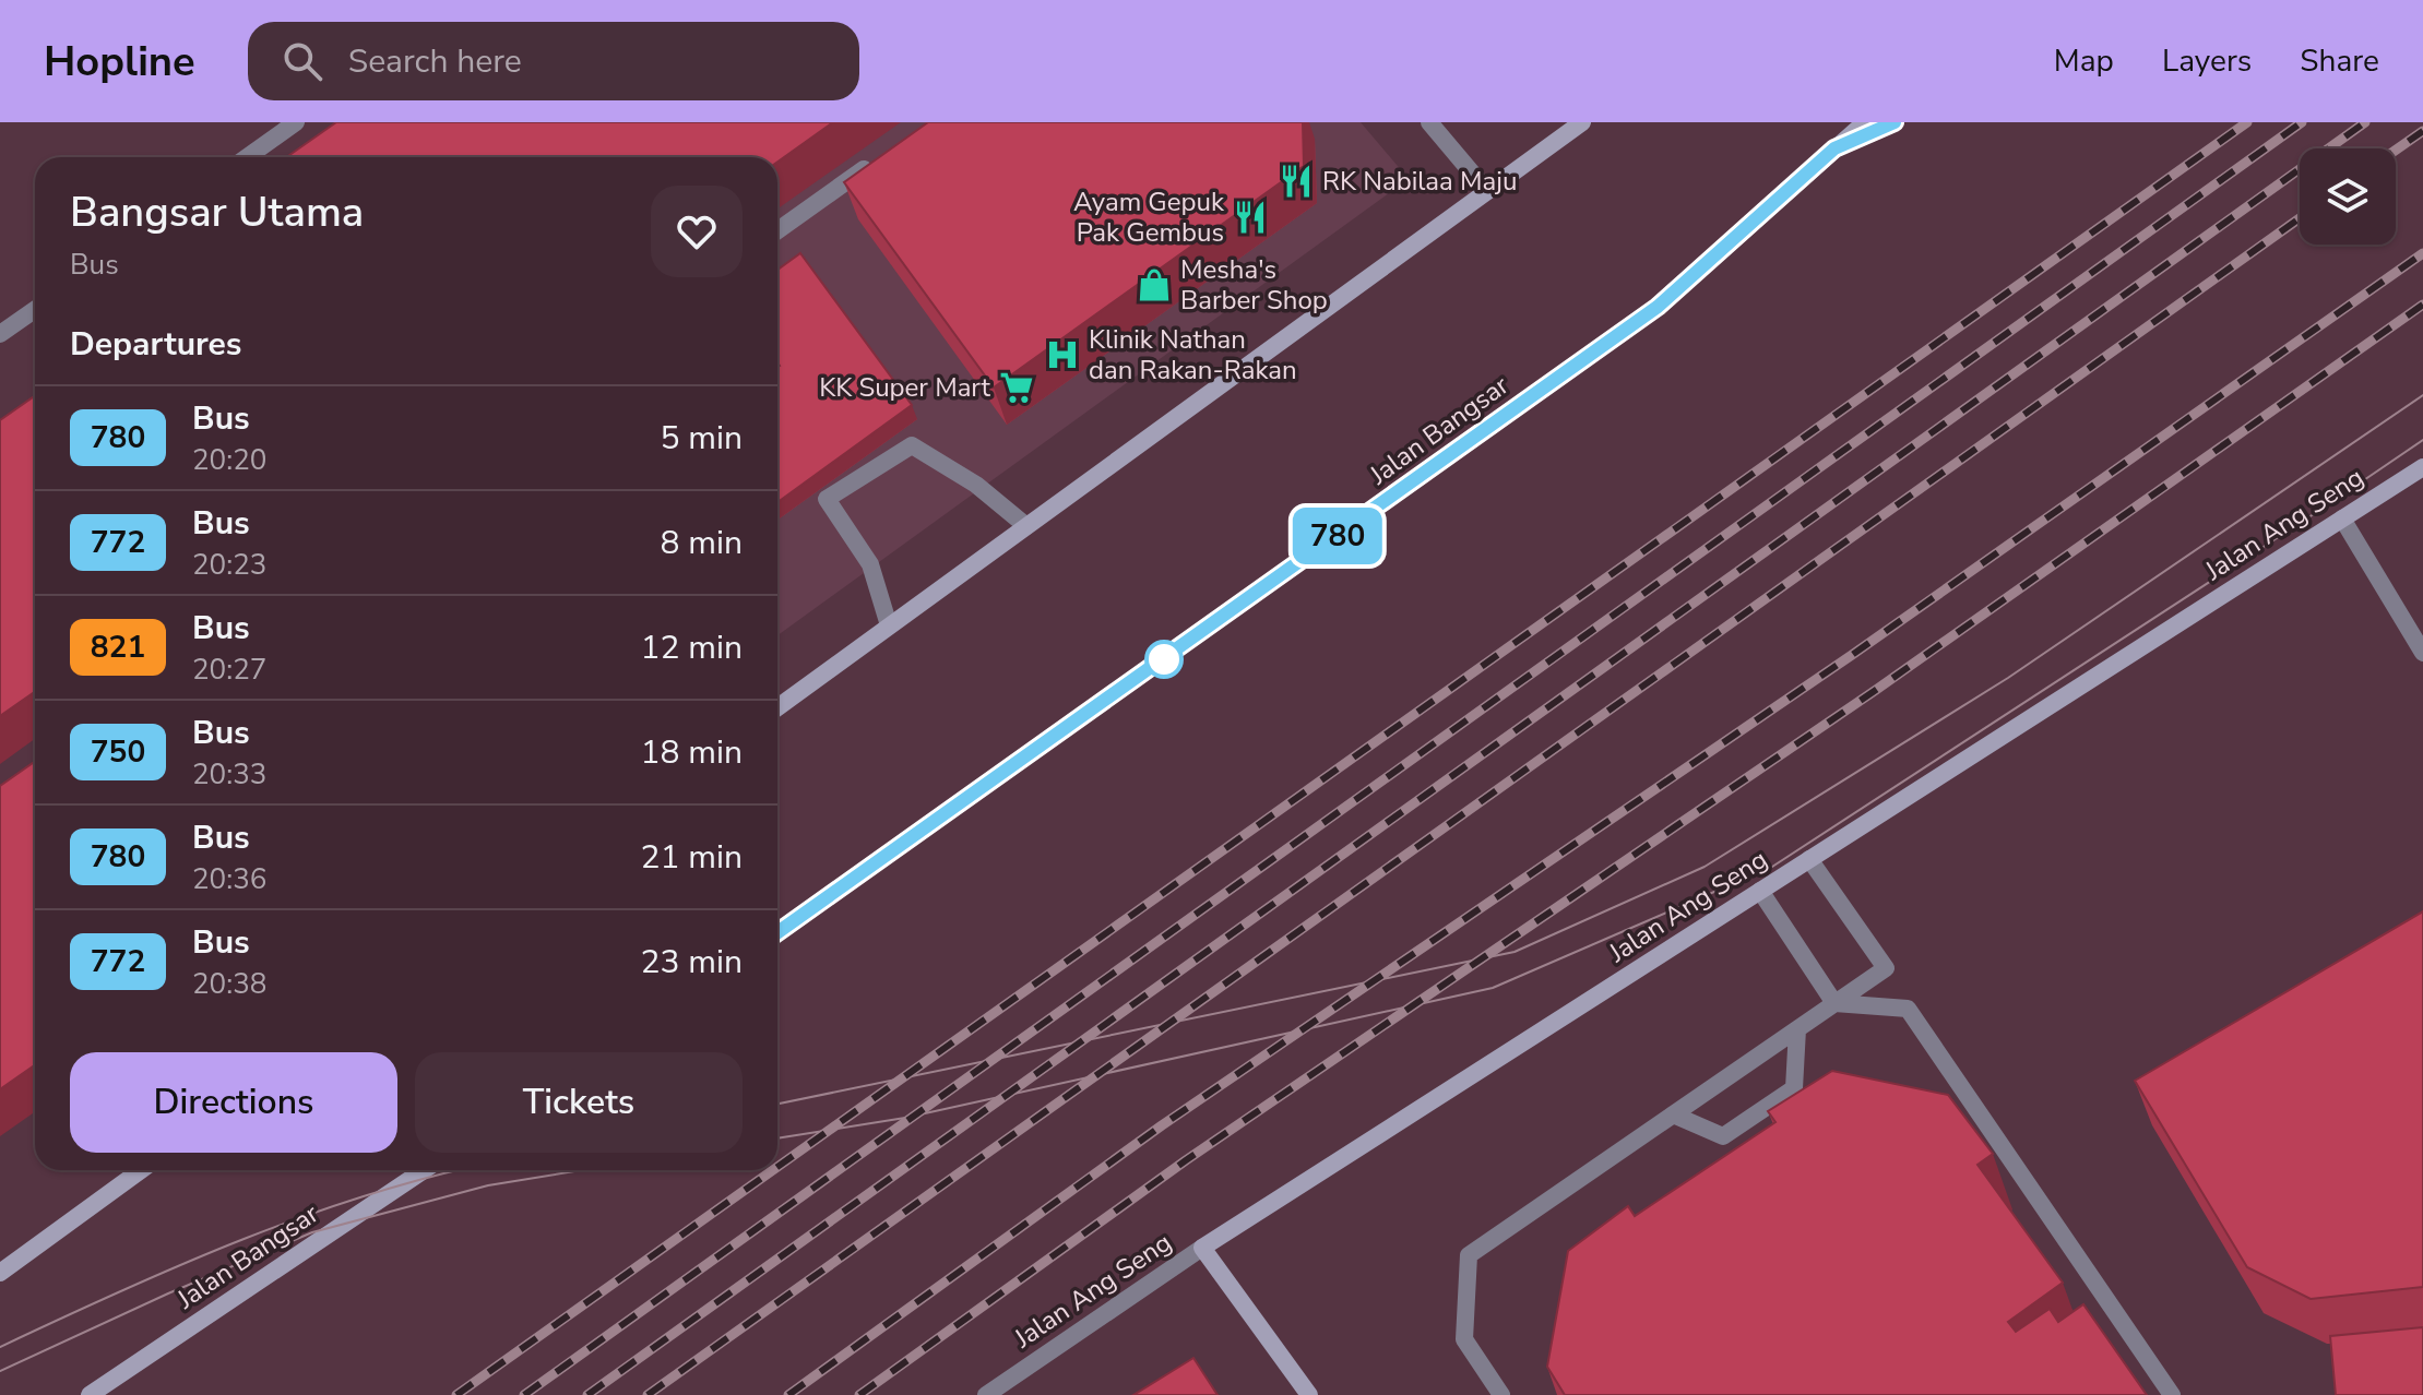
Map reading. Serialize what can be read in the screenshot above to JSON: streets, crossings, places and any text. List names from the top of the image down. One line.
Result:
{"streets":{"main road":["Jalan Bangsar","Jalan Ang Seng"]},"places":{"restaurant":["RK Nabilaa Maju","Ayam Gepuk Pak Gembus"],"shop":["Mesha's Barber Shop"],"hospital":["Klinik Nathan dan Rakan-Rakan"],"supermarket":["KK Super Mart"]},"lines":["bus line 780"],"page":{"header":"Hopline","search":"Search here","nav":["Map","Layers","Share"],"on_map":"780","heading":[["Bangsar Utama","Bus"],"Departures"],"list":[{"mark":"780","name":"Bus","note":"20:20","value":"5 min"},{"mark":"772","name":"Bus","note":"20:23","value":"8 min"},{"mark":"821","name":"Bus","note":"20:27","value":"12 min"},{"mark":"750","name":"Bus","note":"20:33","value":"18 min"},{"mark":"780","name":"Bus","note":"20:36","value":"21 min"},{"mark":"772","name":"Bus","note":"20:38","value":"23 min"}],"buttons":["Directions","Tickets"]}}
